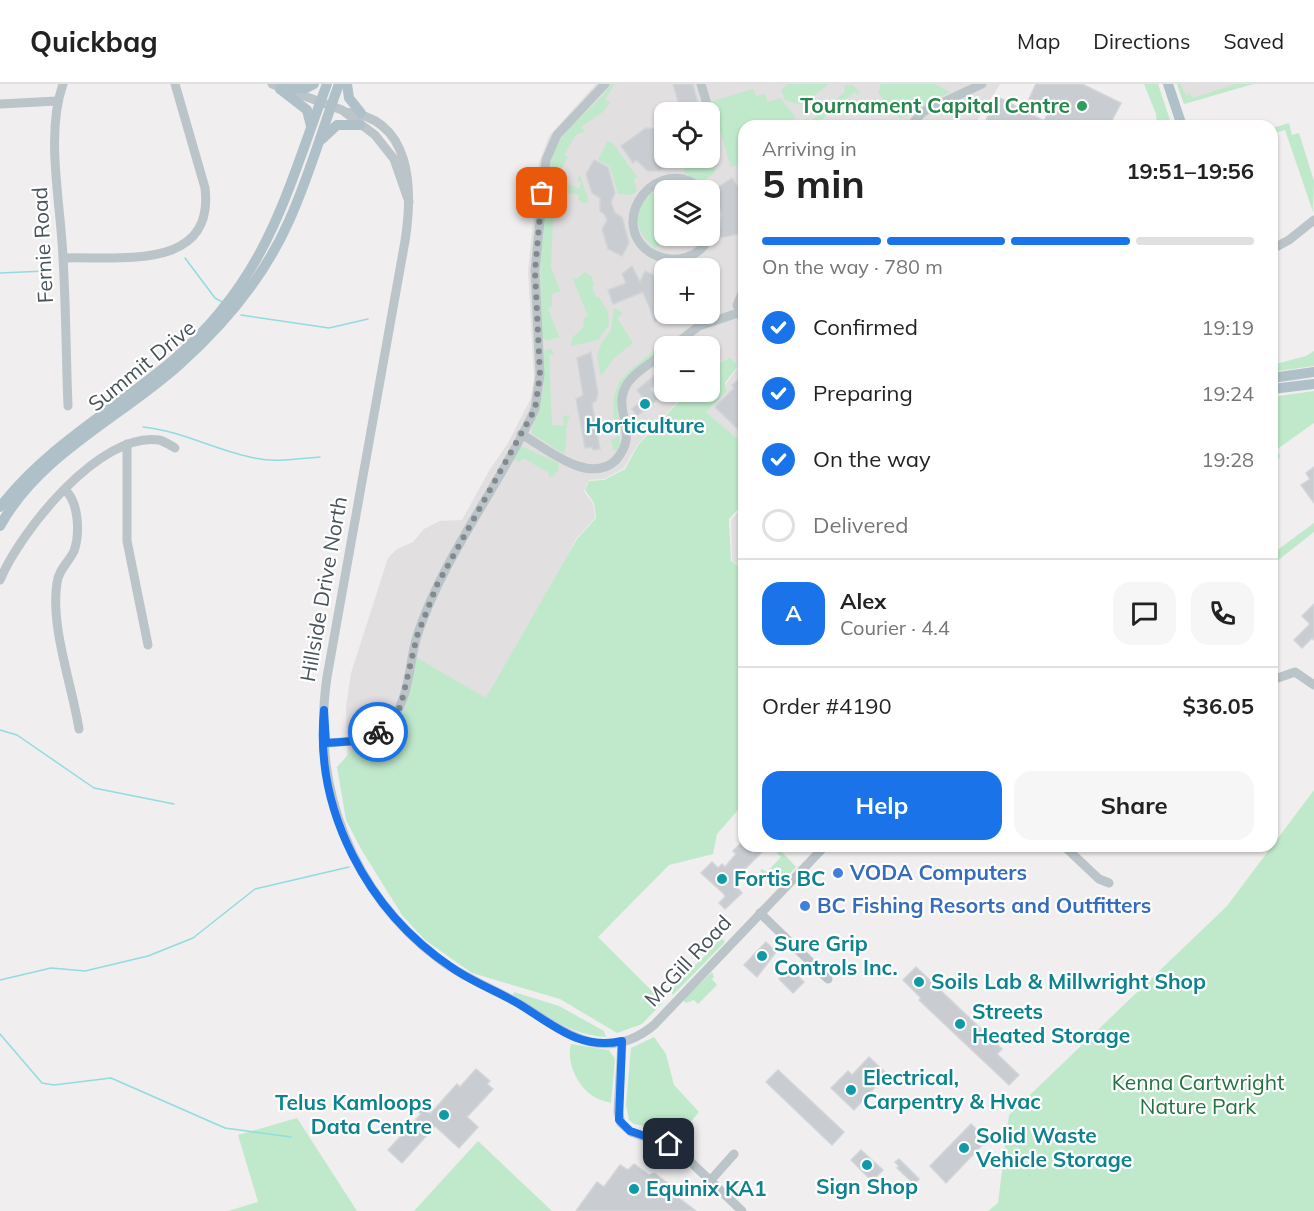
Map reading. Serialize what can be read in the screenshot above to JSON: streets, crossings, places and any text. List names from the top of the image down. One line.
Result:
{"streets":{"main road":["Summit Drive"],"street":["Fernie Road","Hillside Drive North","McGill Road"]},"crossings":[["Summit Drive","Hillside Drive North"],["Hillside Drive North","McGill Road"]],"parks":["Kenna Cartwright Nature Park"],"places":["Tournament Capital Centre","Horticulture","VODA Computers","Fortis BC","BC Fishing Resorts and Outfitters","Sure Grip Controls Inc.","Soils Lab & Millwright Shop","Streets Heated Storage","Electrical, Carpentry & Hvac","Telus Kamloops Data Centre","Solid Waste Vehicle Storage","Sign Shop","Equinix KA1"],"page":{"header":"Quickbag","nav":["Map","Directions","Saved"],"map_buttons":["+","−"],"heading":["5 min","Arriving in","19:51–19:56"],"panel":["Alex","Courier · 4.4","Order #4190","$36.05"],"bar":"On the way · 780 m","list":[["Confirmed","19:19"],["Preparing","19:24"],["On the way","19:28"],"Delivered"],"round":"A","buttons":["Help","Share"]}}
